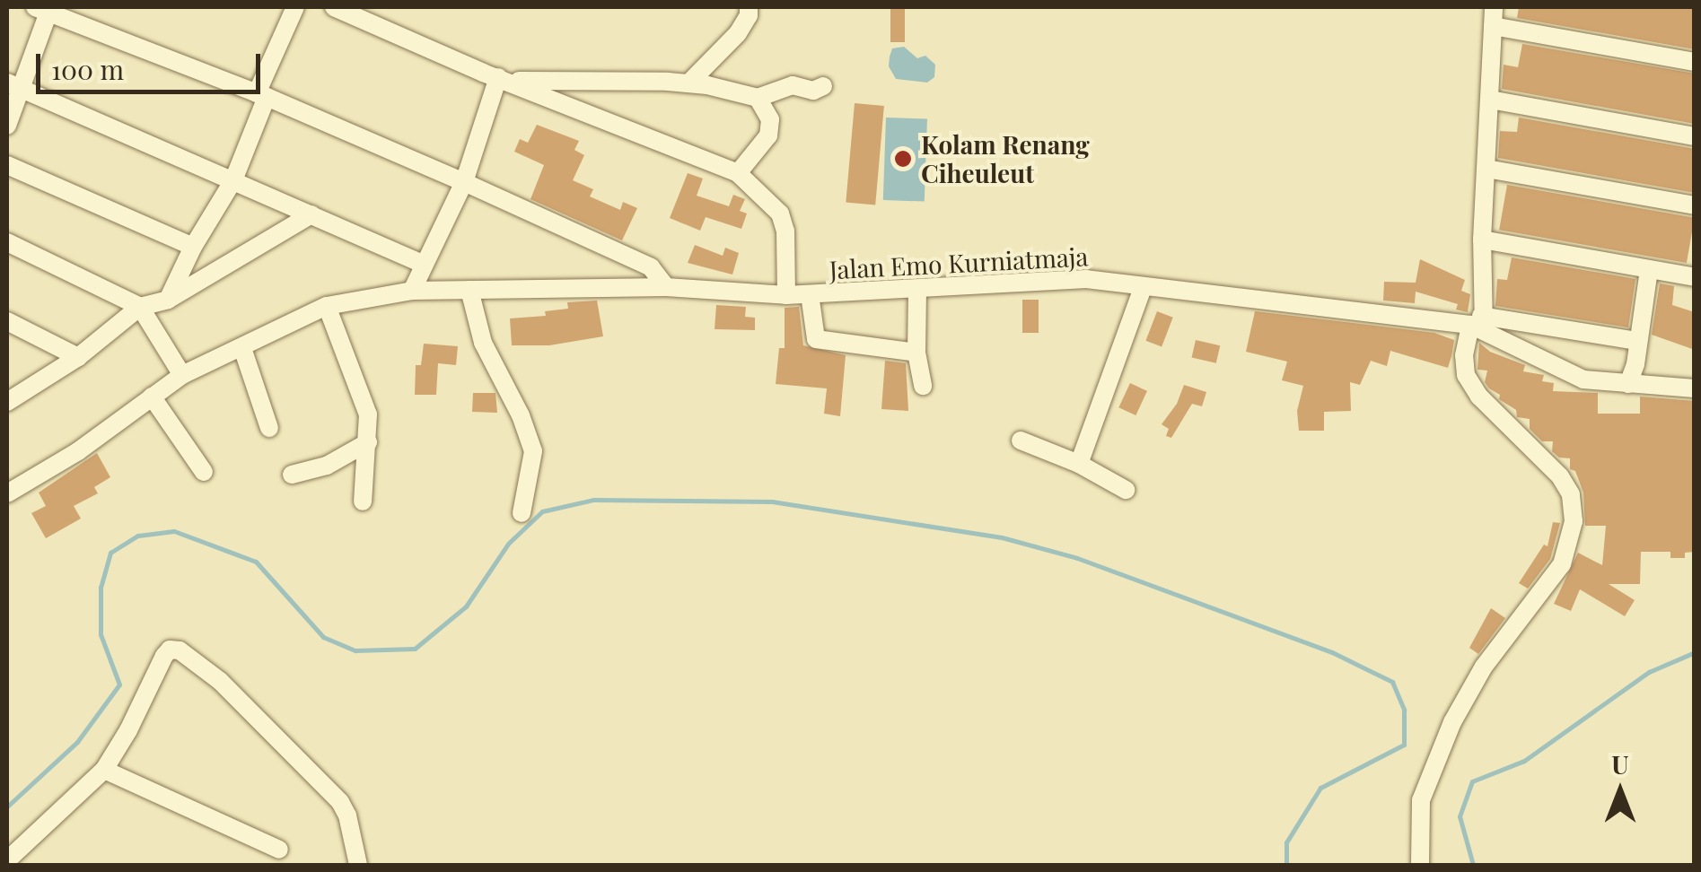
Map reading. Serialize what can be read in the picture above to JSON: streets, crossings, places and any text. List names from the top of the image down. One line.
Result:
{"streets":{"street":["Jalan Emo Kurniatmaja"]},"places":["Kolam Renang Ciheuleut"],"scale_bar":"100 m","north":"top"}
